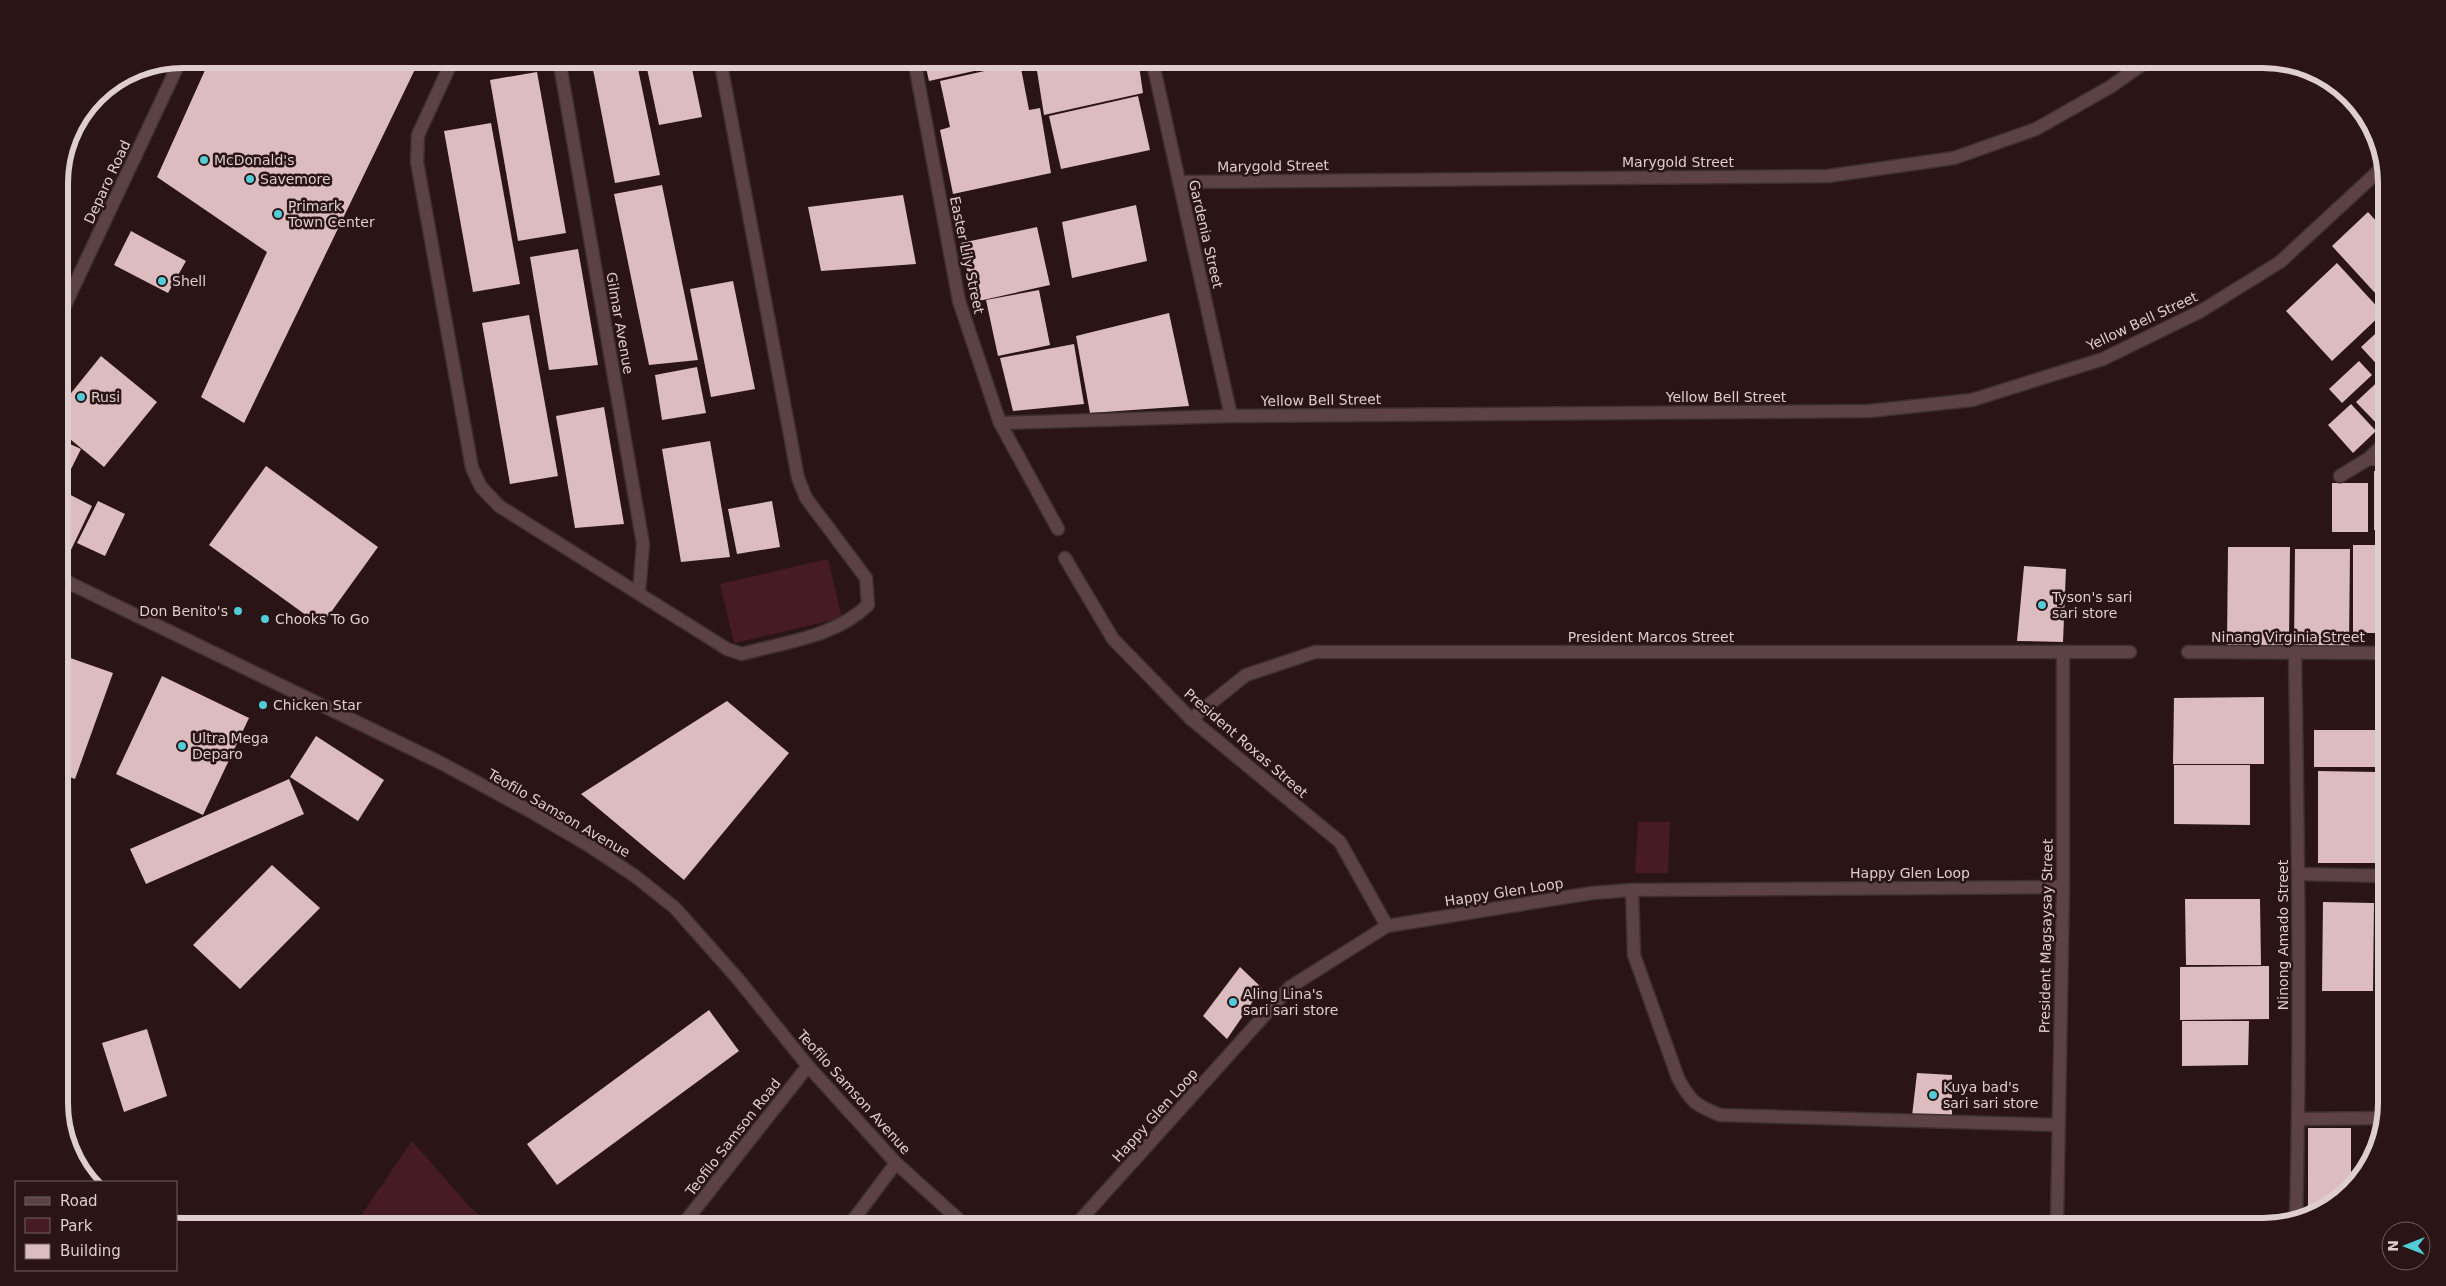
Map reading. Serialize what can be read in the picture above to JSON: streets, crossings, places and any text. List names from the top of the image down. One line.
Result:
{"streets":{"street":["Marygold Street","Deparo Road","Gardenia Street","Easter Lily Street","Yellow Bell Street","Gilmar Avenue","President Marcos Street","Ninang Virginia Street","President Roxas Street","Teofilo Samson Avenue","Happy Glen Loop","Ninong Amado Street","President Magsaysay Street","Teofilo Samson Road"]},"crossings":[["Marygold Street","Gardenia Street"],["Gardenia Street","Yellow Bell Street"],["Easter Lily Street","Yellow Bell Street"],["President Marcos Street","President Roxas Street"],["President Marcos Street","President Magsaysay Street"],["Ninang Virginia Street","Ninong Amado Street"],["President Roxas Street","Happy Glen Loop"],["Teofilo Samson Avenue","Teofilo Samson Road"],["Happy Glen Loop","President Magsaysay Street"]],"places":["McDonald's","Savemore","Primark Town Center","Shell","Rusi","Tyson's sari sari store","Don Benito's","Chooks To Go","Chicken Star","Ultra Mega Deparo","Aling Lina's sari sari store","Kuya bad's sari sari store"],"legend":["Road","Park","Building"],"north":"left"}
